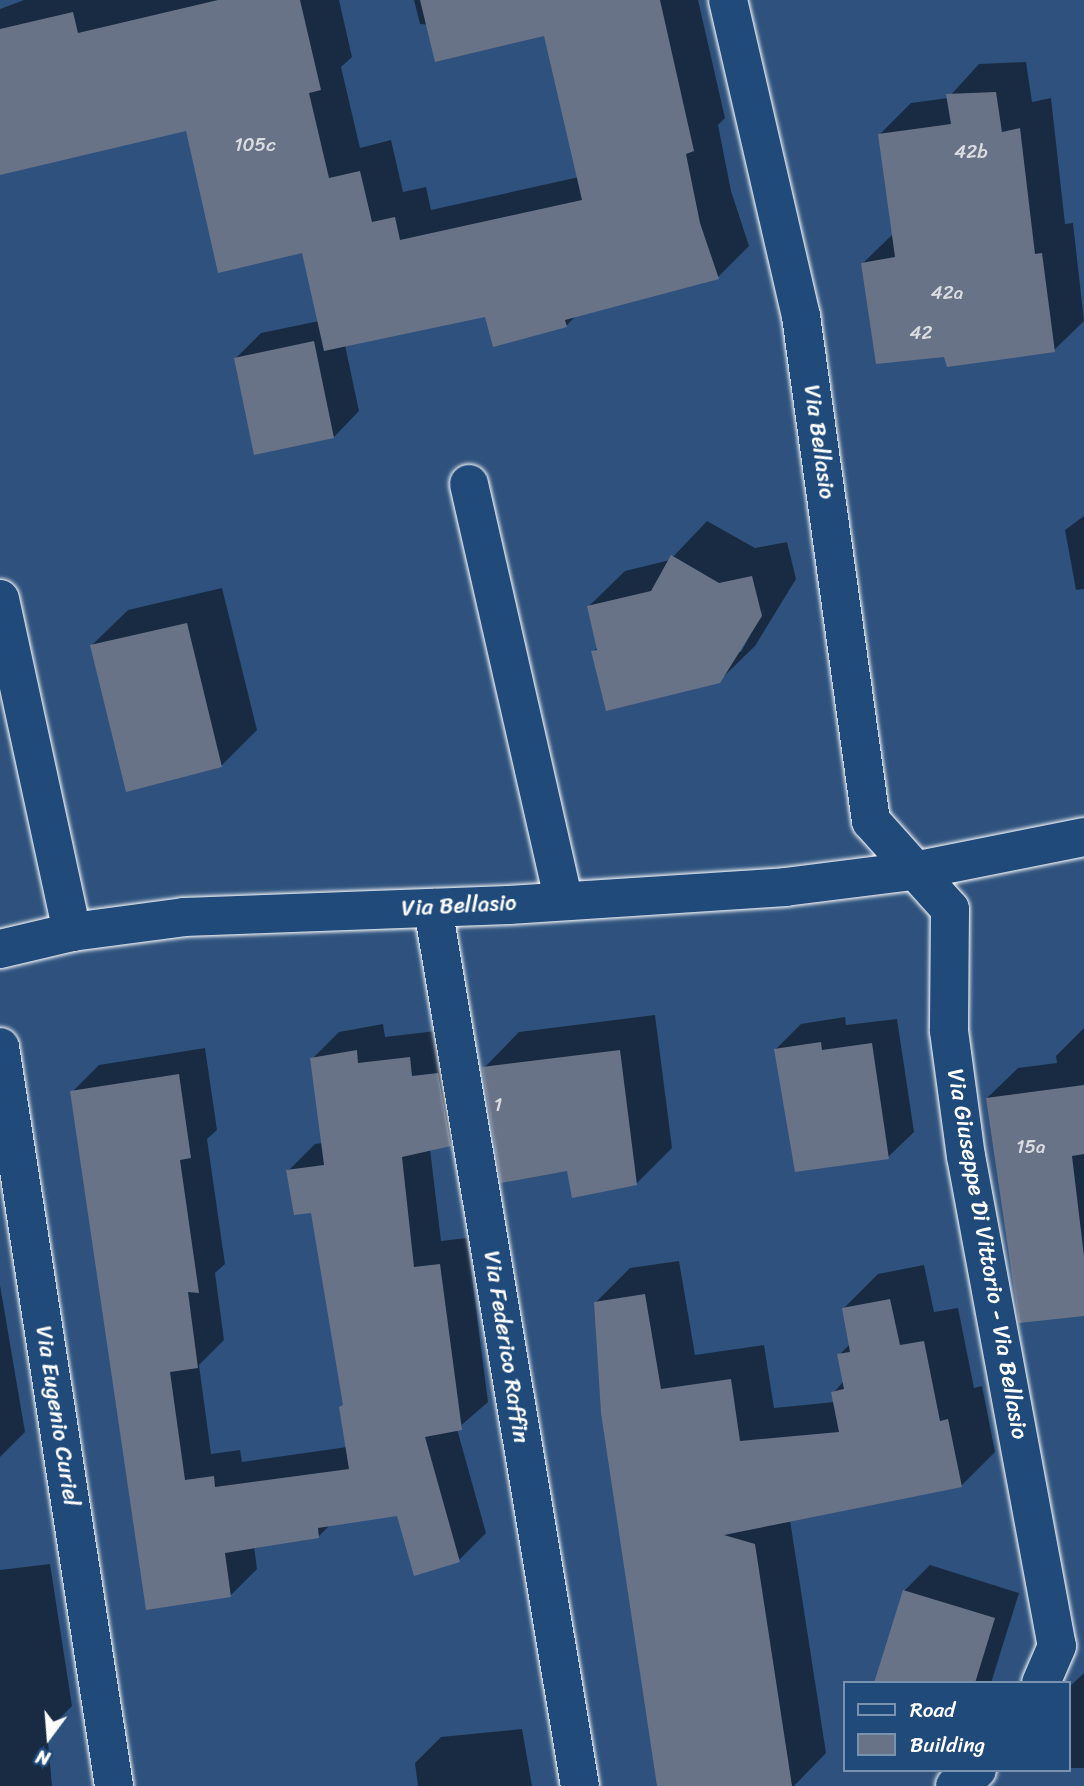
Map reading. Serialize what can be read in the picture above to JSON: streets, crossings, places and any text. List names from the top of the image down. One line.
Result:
{"streets":{"street":["Via Bellasio","Via Giuseppe Di Vittorio - Via Bellasio","Via Federico Raffin","Via Eugenio Curiel"]},"crossings":[["Via Bellasio","Via Giuseppe Di Vittorio - Via Bellasio"],["Via Bellasio","Via Federico Raffin"]],"house_numbers":["105c","42b","42a","42","1","15a"],"legend":["Road","Building"],"north":"bottom"}
